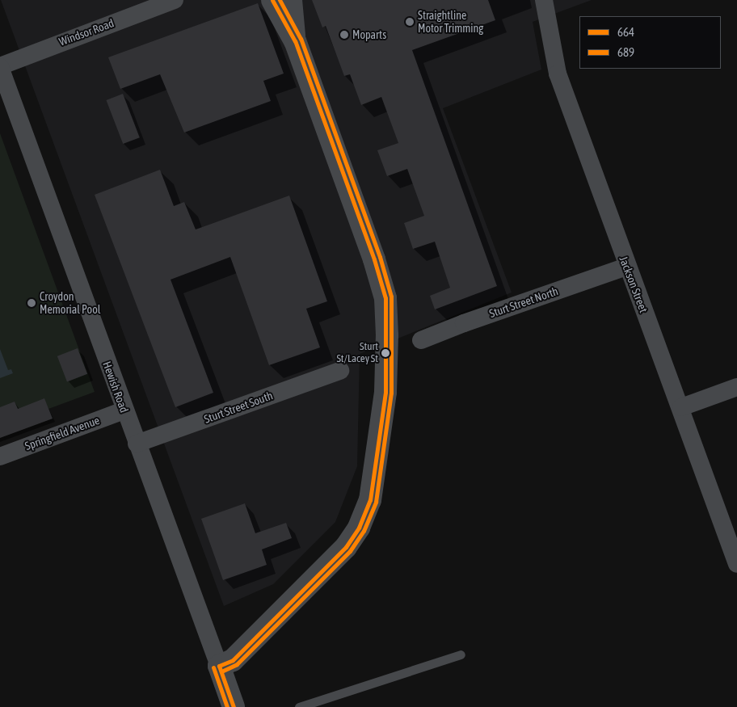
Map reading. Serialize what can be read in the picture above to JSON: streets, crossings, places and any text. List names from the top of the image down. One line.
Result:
{"streets":{"street":["Windsor Road","Jackson Street","Sturt Street North","Hewish Road","Sturt Street South","Springfield Avenue"]},"crossings":[["Windsor Road","Hewish Road"],["Jackson Street","Sturt Street North"],["Hewish Road","Sturt Street South"],["Hewish Road","Springfield Avenue"]],"places":["Straightline Motor Trimming","Moparts","Croydon Memorial Pool","Sturt St/Lacey St"],"lines":["transit line 664","transit line 689"],"legend":["664","689"]}
